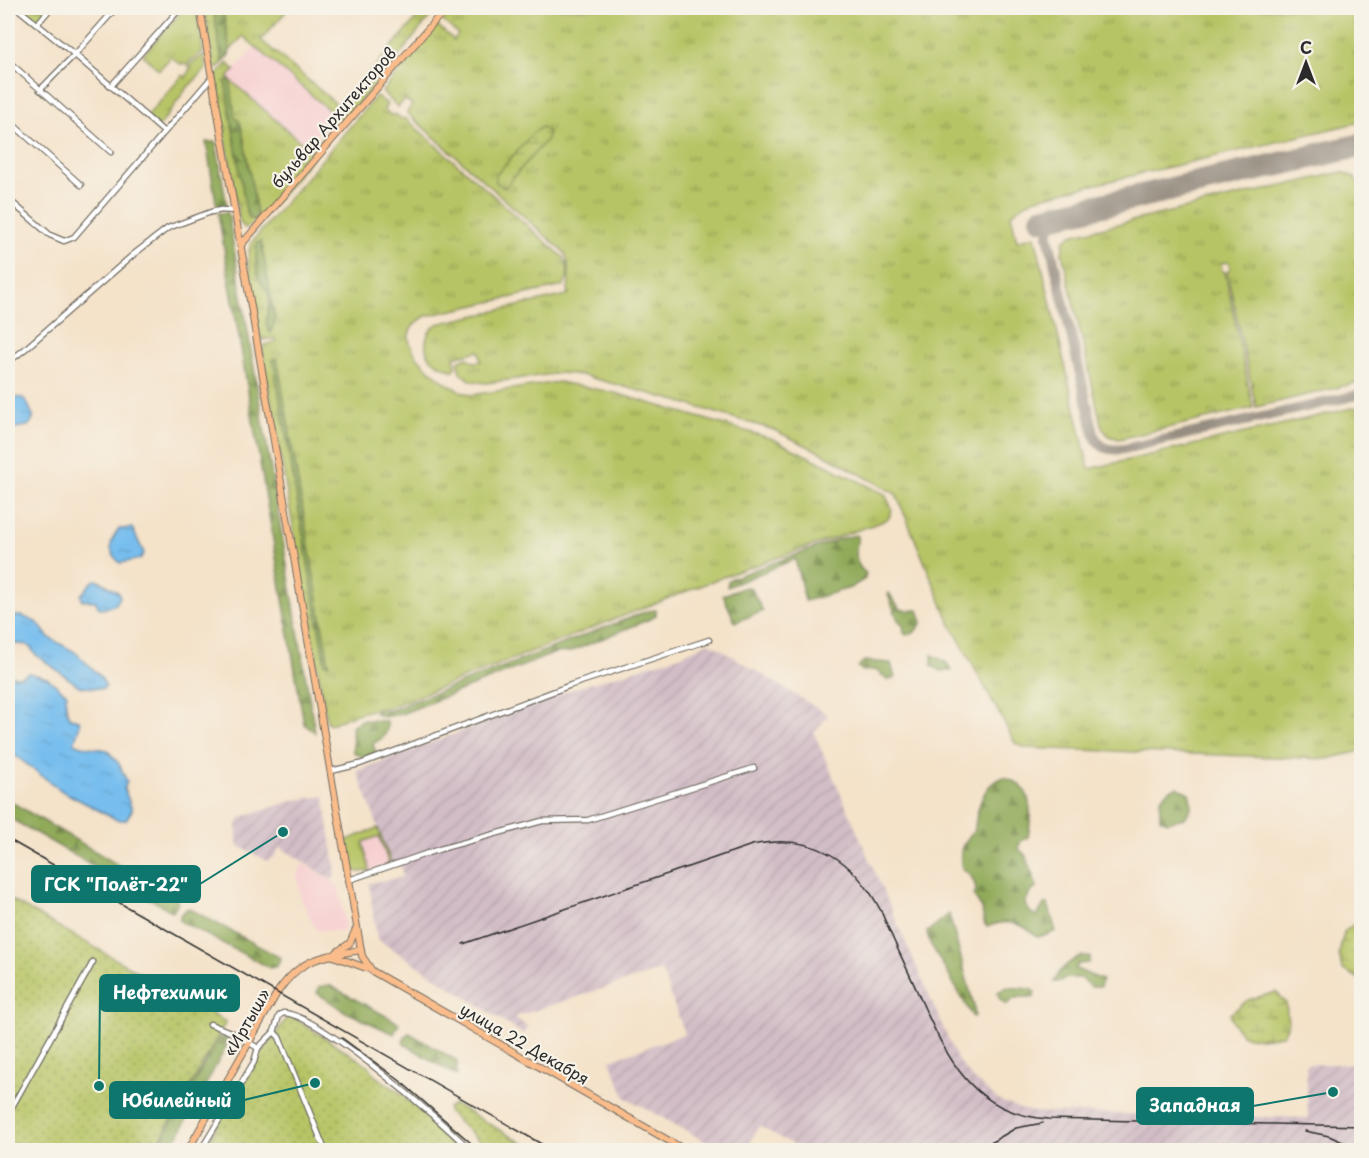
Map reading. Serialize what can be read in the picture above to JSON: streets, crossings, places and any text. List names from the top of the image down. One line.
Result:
{"streets":{"main road":["бульвар Архитекторов","«Иртыш»","улица 22 Декабря"]},"crossings":[["«Иртыш»","улица 22 Декабря"]],"places":["ГСК \"Полёт-22\"","Юбилейный","Нефтехимик","Западная"],"north":"top"}
